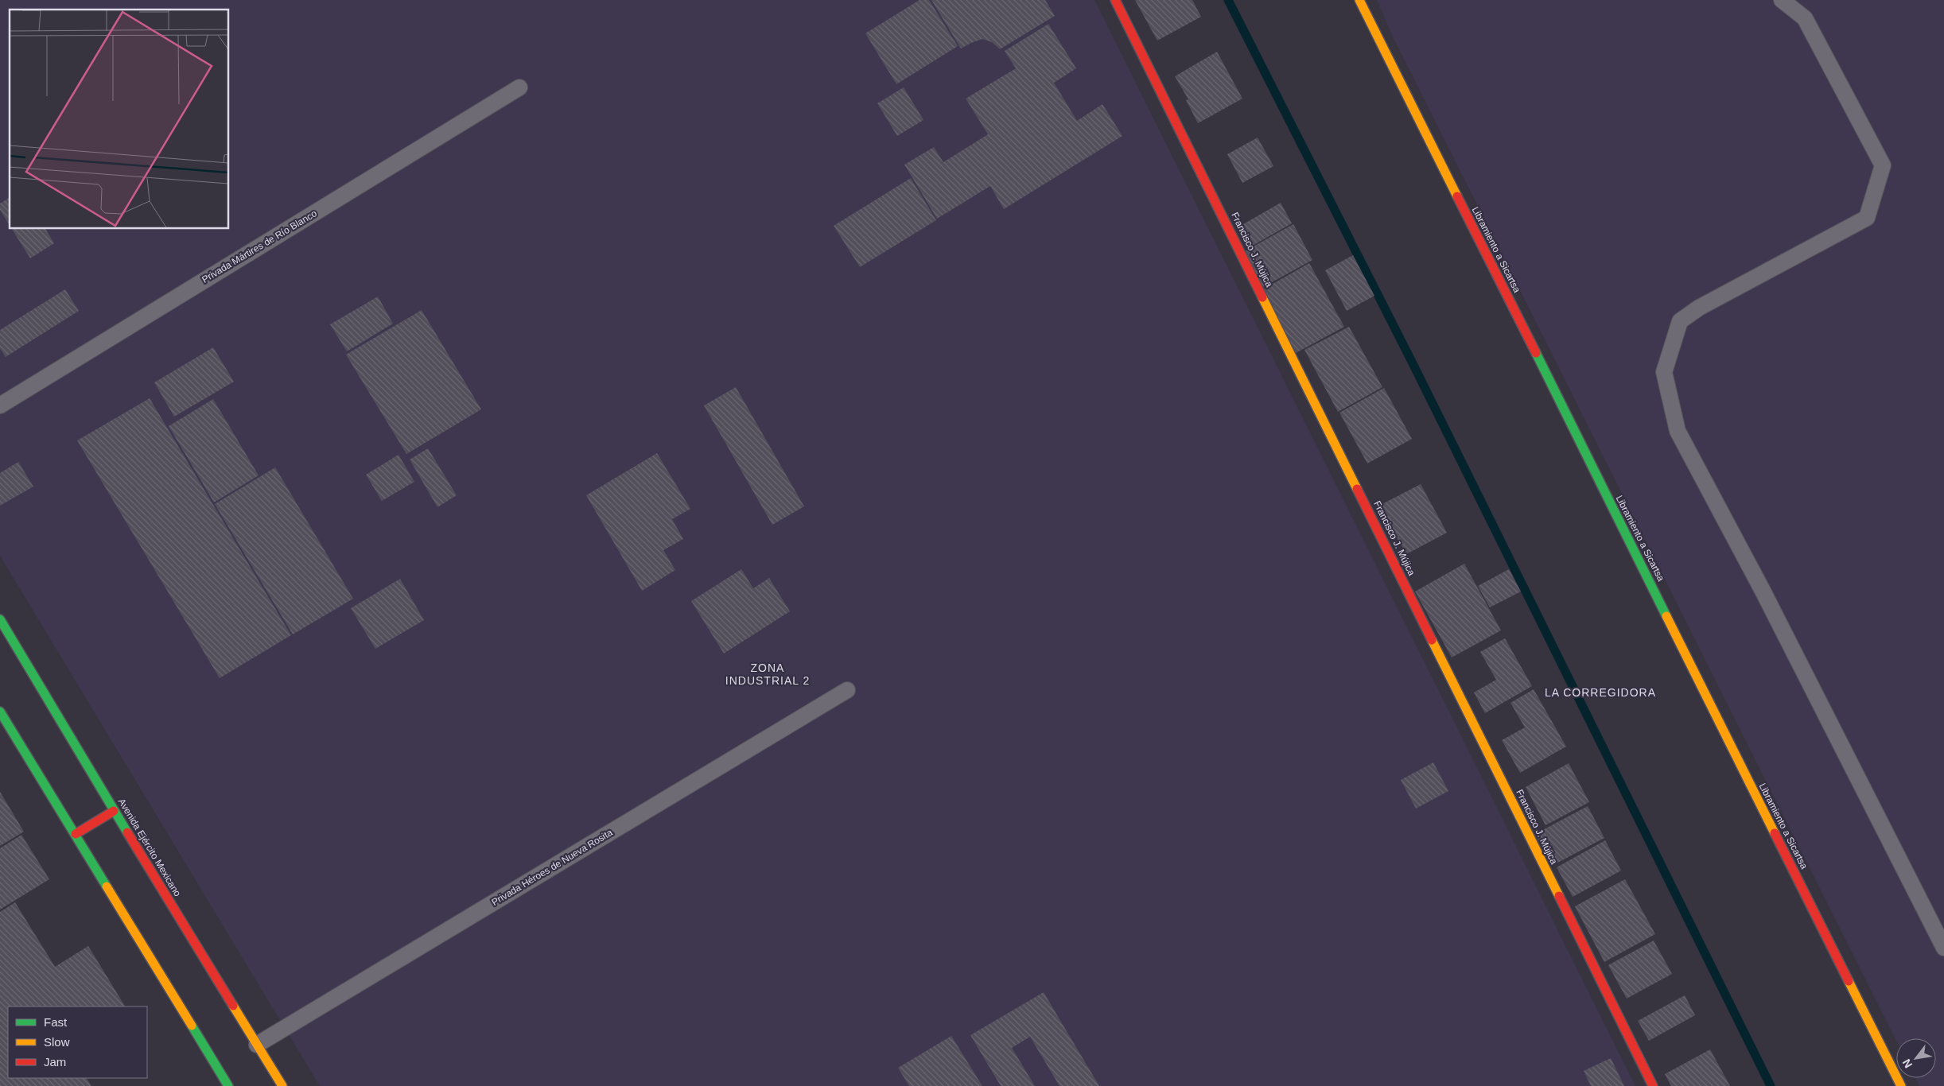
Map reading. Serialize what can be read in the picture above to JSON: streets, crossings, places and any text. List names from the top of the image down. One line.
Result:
{"streets":{"street":["Francisco J. Mújica","Libramiento a Sicartsa","Avenida Ejército Mexicano"],"lane":["Privada Mártires de Río Blanco","Privada Héroes de Nueva Rosita"]},"crossings":[["Avenida Ejército Mexicano","Privada Héroes de Nueva Rosita"]],"districts":["ZONA INDUSTRIAL 2","LA CORREGIDORA"],"legend":["Fast","Slow","Jam"],"north":"bottom left"}
